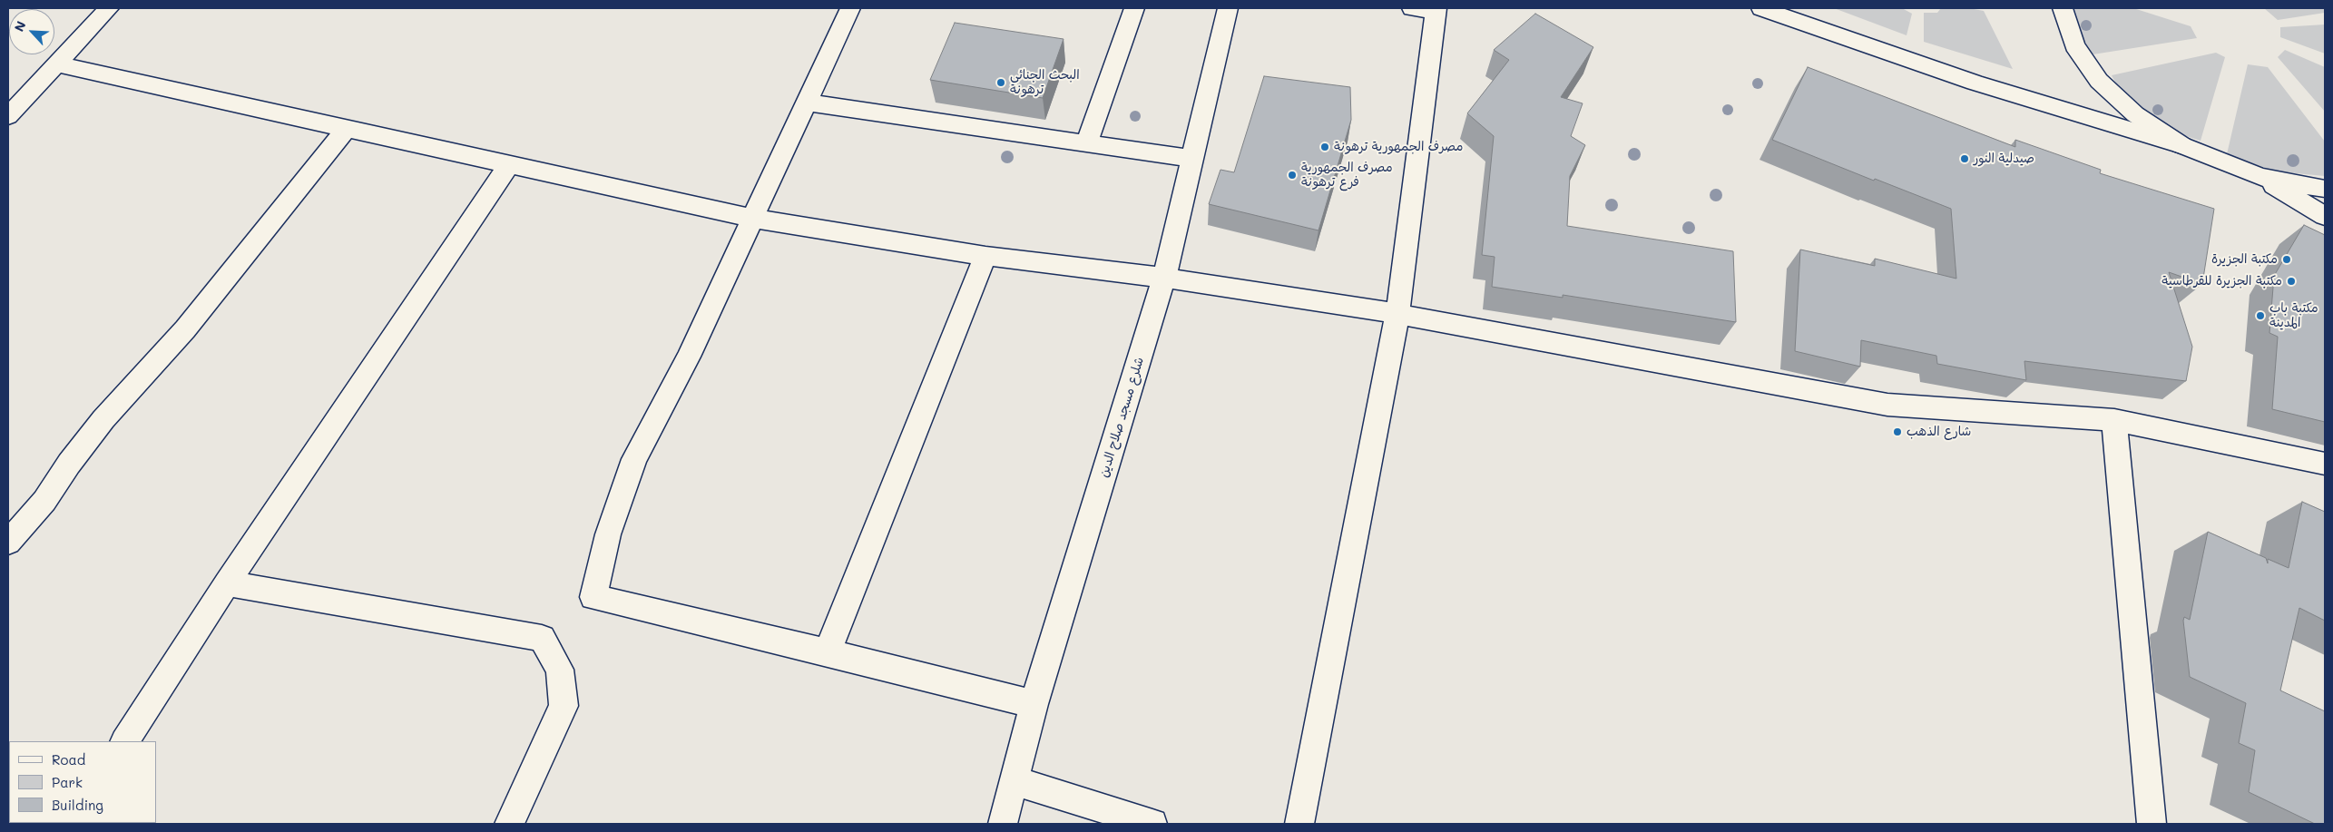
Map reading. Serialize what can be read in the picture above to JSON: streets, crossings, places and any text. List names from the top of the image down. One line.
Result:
{"streets":{"main road":["شلرع مسجد صلاح الدين"]},"places":["البحث الجنائي ترهونة","مصرف الجمهورية ترهونة","صيدلية النور","مصرف الجمهورية فرع ترهونة","مكتبة الجزيرة","مكتبة الجزيرة للقرطاسية","مكتبة باب المدينة","شارع الذهب"],"legend":["Road","Park","Building"],"north":"top left"}
